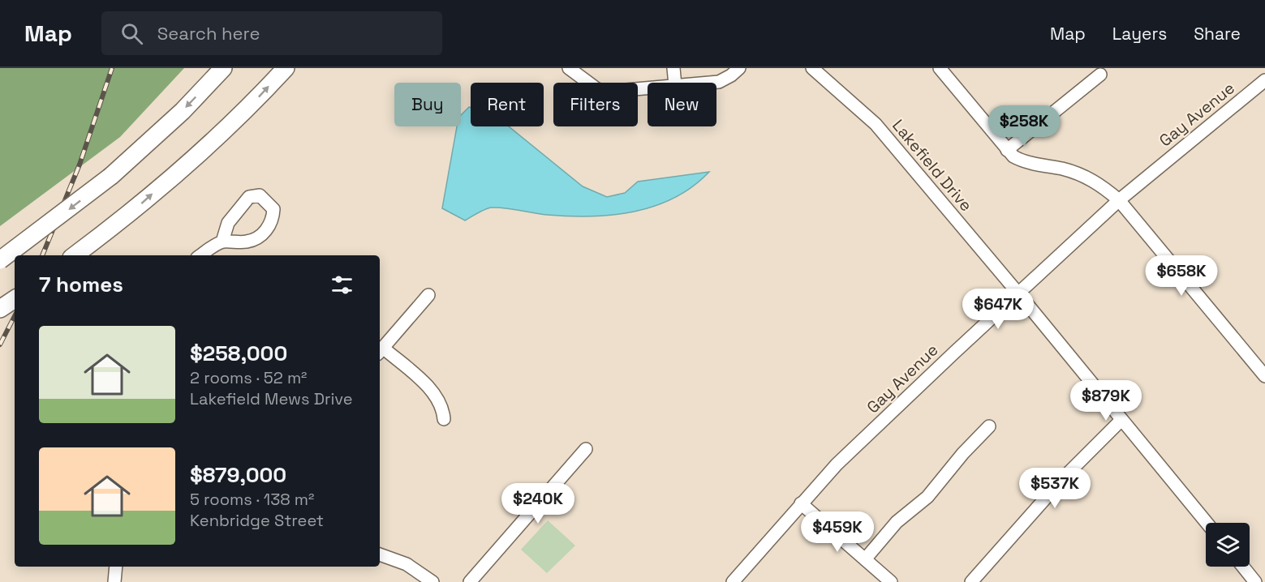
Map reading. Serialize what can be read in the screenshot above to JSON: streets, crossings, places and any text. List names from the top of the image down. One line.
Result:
{"streets":{"street":["Gay Avenue","Lakefield Drive"]},"crossings":[["Gay Avenue","Lakefield Drive"]],"page":{"header":"Map","search":"Search here","nav":["Map","Layers","Share"],"chip":["Buy","Rent","Filters","New"],"price":["$258K","$658K","$647K","$879K","$537K","$240K","$459K"],"heading":"7 homes","list":[{"name":"$258,000","note":"2 rooms · 52 m² · Lakefield Mews Drive"},{"name":"$879,000","note":"5 rooms · 138 m² · Kenbridge Street"}]}}
